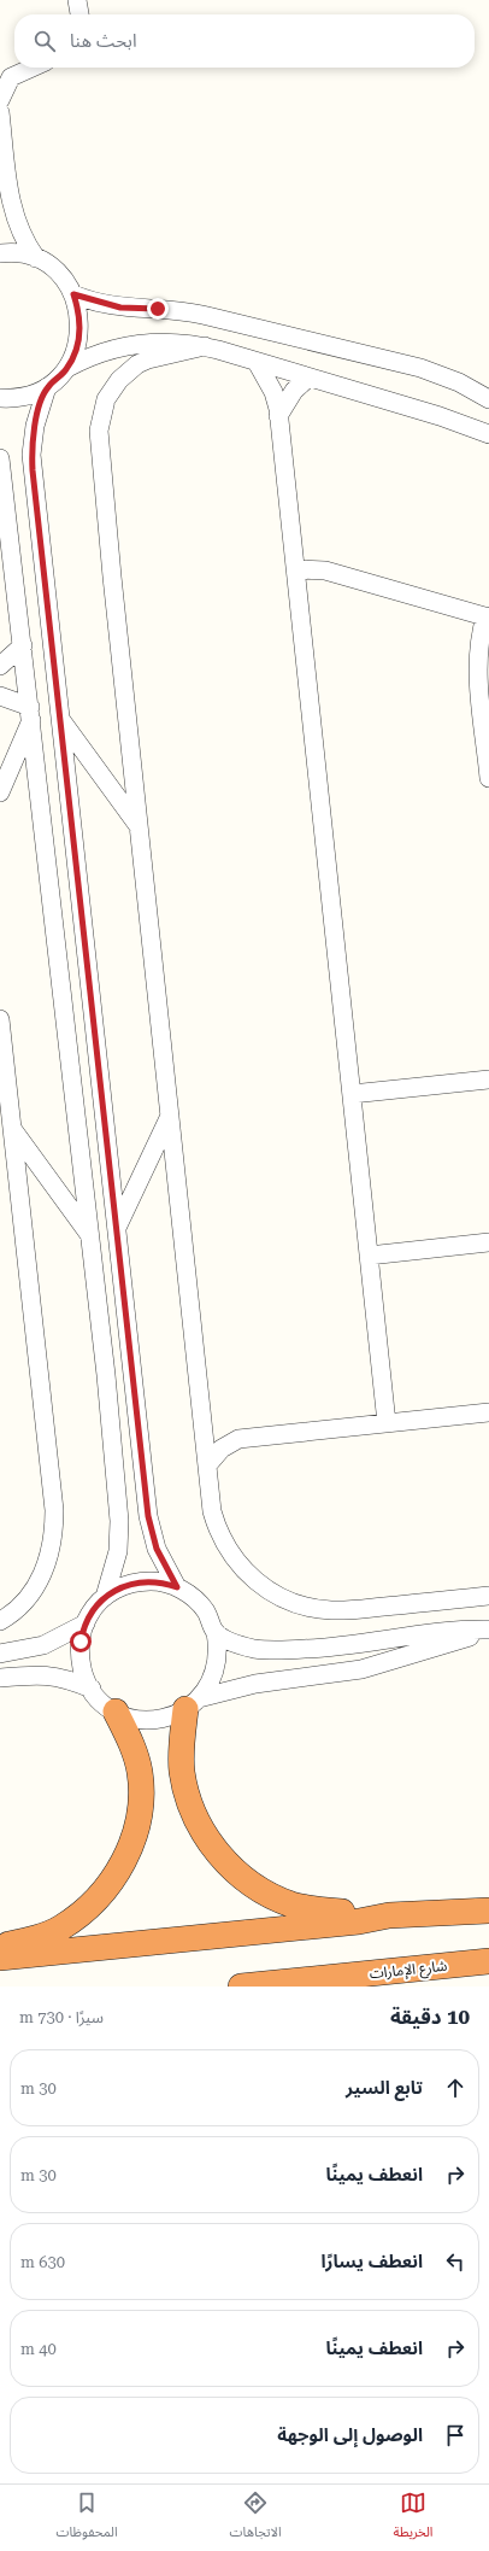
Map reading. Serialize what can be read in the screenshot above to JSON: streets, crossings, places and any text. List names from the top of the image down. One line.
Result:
{"streets":{"highway":["شارع الإمارات"]},"page":{"search":"ابحث هنا","heading":["10 دقيقة","سيرًا · 730 m"],"list":[["تابع السير","30 m"],["انعطف يمينًا","30 m"],["انعطف يسارًا","630 m"],["انعطف يمينًا","40 m"],"الوصول إلى الوجهة"],"nav":["الخريطة","الاتجاهات","المحفوظات"]}}
